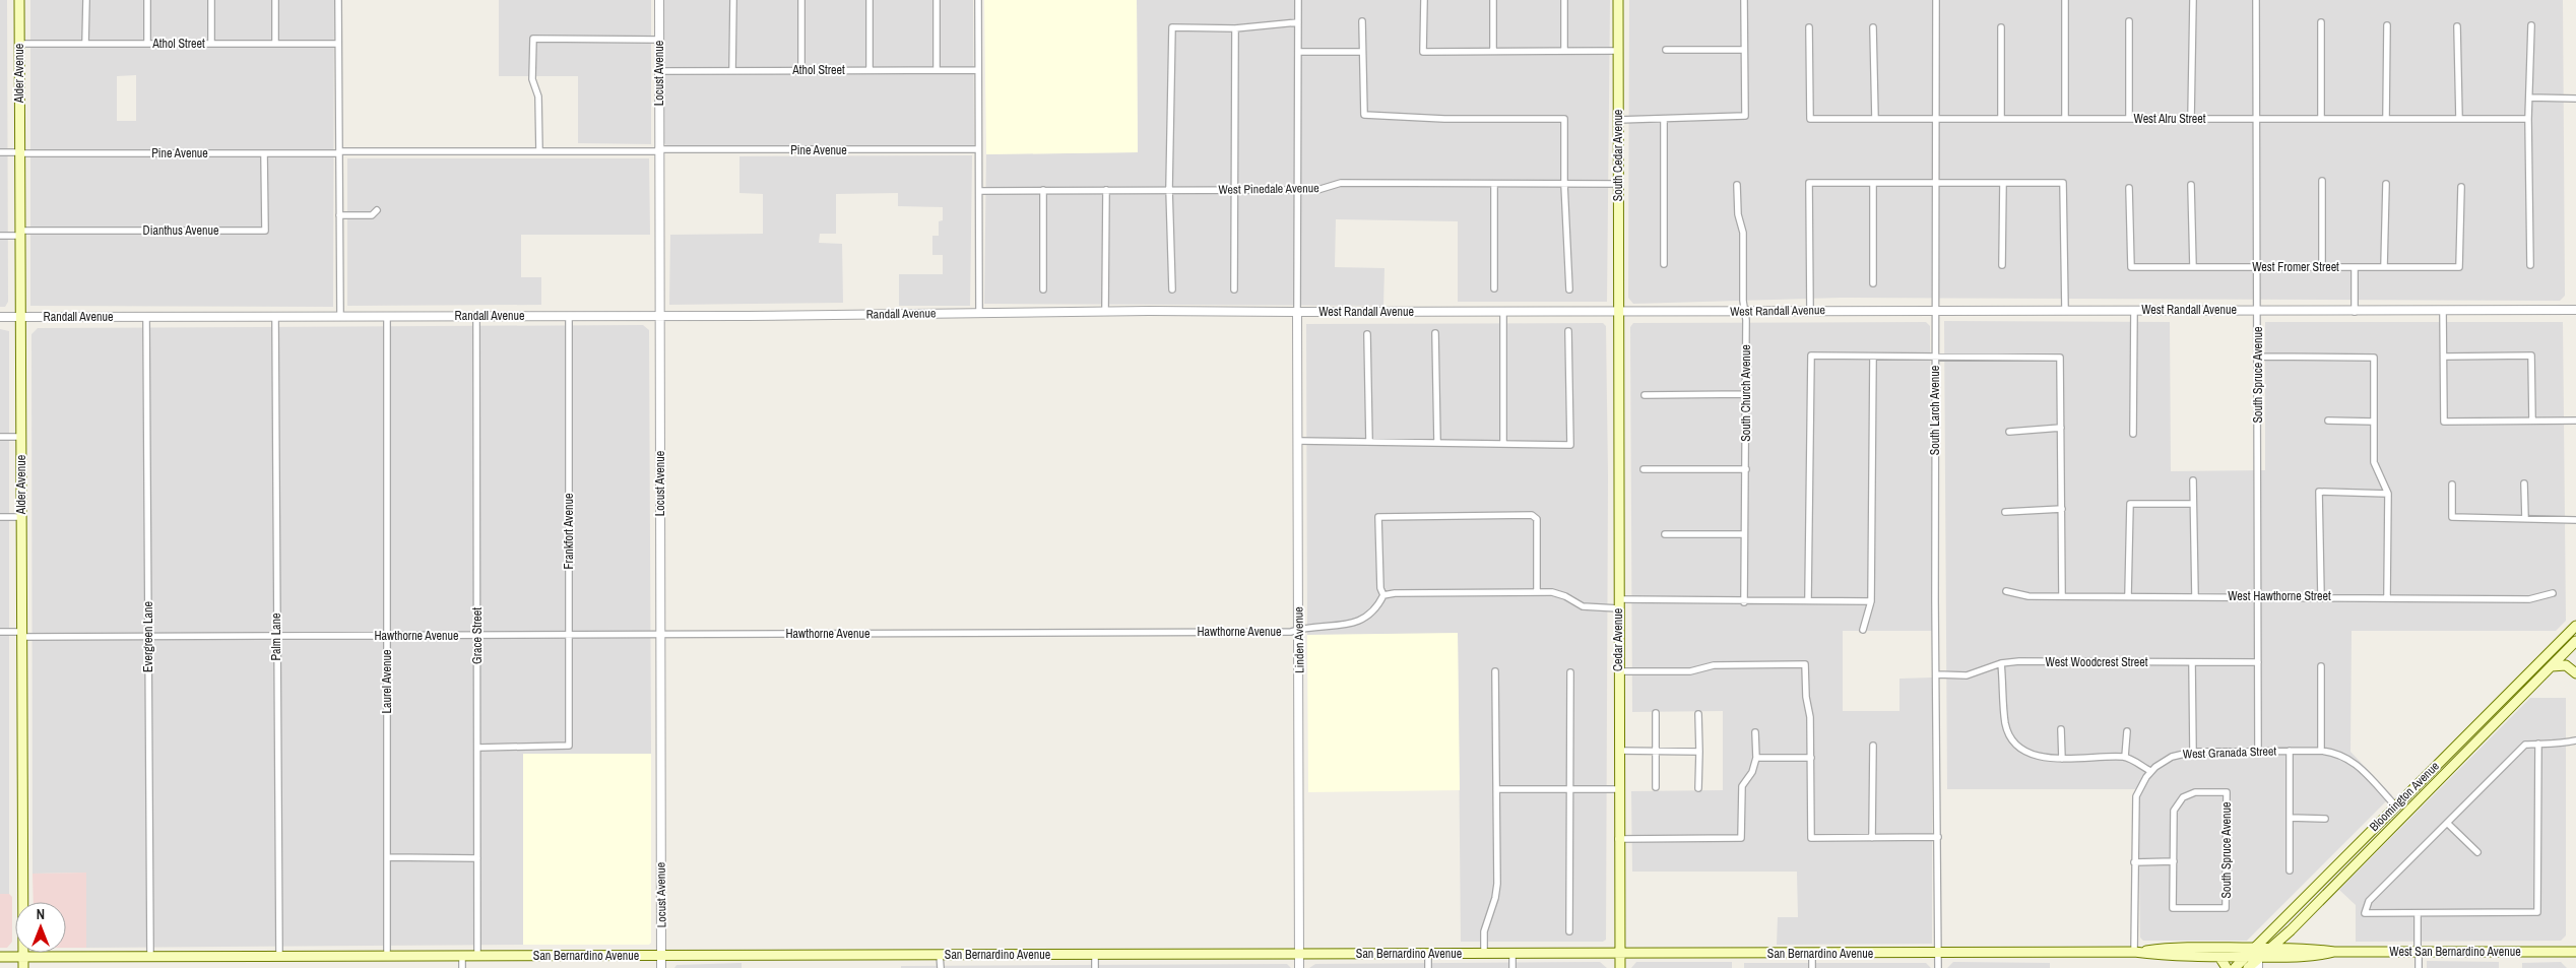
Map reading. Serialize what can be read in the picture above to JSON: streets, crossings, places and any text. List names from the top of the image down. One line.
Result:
{"streets":{"main road":["Alder Avenue","South Cedar Avenue","Cedar Avenue","Bloomington Avenue","West San Bernardino Avenue","San Bernardino Avenue"],"street":["Athol Street","Locust Avenue","West Alru Street","Pine Avenue","West Pinedale Avenue","Dianthus Avenue","West Fromer Street","West Randall Avenue","Randall Avenue","South Spruce Avenue","South Church Avenue","South Larch Avenue","Frankfort Avenue","West Hawthorne Street","Hawthorne Avenue","Grace Street","Evergreen Lane","Palm Lane","Linden Avenue","West Woodcrest Street","Laurel Avenue","West Granada Street"]},"crossings":[["Athol Street","Alder Avenue"],["Athol Street","Locust Avenue"],["Alder Avenue","Pine Avenue"],["Alder Avenue","Dianthus Avenue"],["Alder Avenue","Randall Avenue"],["Alder Avenue","Hawthorne Avenue"],["Alder Avenue","San Bernardino Avenue"],["Locust Avenue","Pine Avenue"],["Locust Avenue","Randall Avenue"],["Locust Avenue","Hawthorne Avenue"],["Locust Avenue","San Bernardino Avenue"],["West Alru Street","South Spruce Avenue"],["West Alru Street","South Larch Avenue"],["Pine Avenue","Dianthus Avenue"],["South Cedar Avenue","West Pinedale Avenue"],["South Cedar Avenue","West Randall Avenue"],["South Cedar Avenue","Cedar Avenue"],["West Fromer Street","South Spruce Avenue"],["West Randall Avenue","Randall Avenue"],["West Randall Avenue","South Spruce Avenue"],["West Randall Avenue","South Church Avenue"],["West Randall Avenue","South Larch Avenue"],["West Randall Avenue","Linden Avenue"],["West Randall Avenue","Cedar Avenue"],["Randall Avenue","Frankfort Avenue"],["Randall Avenue","Grace Street"],["Randall Avenue","Evergreen Lane"],["Randall Avenue","Palm Lane"],["Randall Avenue","Laurel Avenue"],["South Spruce Avenue","West Hawthorne Street"],["South Spruce Avenue","West Woodcrest Street"],["South Spruce Avenue","West Granada Street"],["South Larch Avenue","West Woodcrest Street"],["South Larch Avenue","San Bernardino Avenue"],["Frankfort Avenue","Hawthorne Avenue"],["Frankfort Avenue","Grace Street"],["Hawthorne Avenue","Grace Street"],["Hawthorne Avenue","Evergreen Lane"],["Hawthorne Avenue","Palm Lane"],["Hawthorne Avenue","Linden Avenue"],["Hawthorne Avenue","Laurel Avenue"],["Grace Street","San Bernardino Avenue"],["Evergreen Lane","San Bernardino Avenue"],["Palm Lane","San Bernardino Avenue"],["Linden Avenue","San Bernardino Avenue"],["Cedar Avenue","San Bernardino Avenue"],["Laurel Avenue","San Bernardino Avenue"],["West Granada Street","Bloomington Avenue"],["Bloomington Avenue","West San Bernardino Avenue"],["West San Bernardino Avenue","San Bernardino Avenue"]],"north":"top"}
